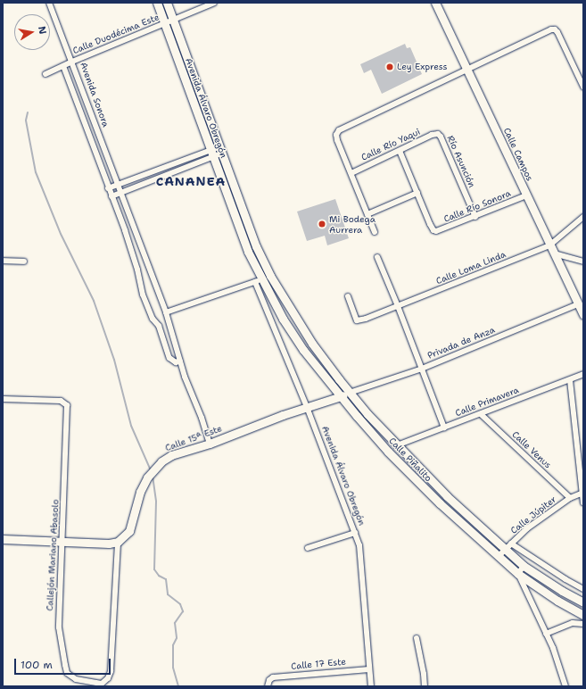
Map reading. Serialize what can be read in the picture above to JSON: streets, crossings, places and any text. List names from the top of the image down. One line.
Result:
{"streets":{"main road":["Avenida Álvaro Obregón","Calle Campos","Calle 15ª Este","Calle Piñalito"],"street":["Calle Duodécima Este","Avenida Sonora","Calle Río Yaqui","Río Asunción","Calle Río Sonora","Calle Loma Linda","Privada de Anza","Calle Primavera","Calle Venus","Calle Júpiter","Callejón Mariano Abasolo","Calle 17 Este"]},"crossings":[["Calle Duodécima Este","Avenida Sonora"],["Calle Duodécima Este","Avenida Álvaro Obregón"],["Avenida Álvaro Obregón","Calle 15ª Este"],["Avenida Álvaro Obregón","Calle Piñalito"],["Avenida Álvaro Obregón","Calle 17 Este"],["Calle Río Yaqui","Río Asunción"],["Calle Campos","Calle Río Sonora"],["Calle Campos","Calle Loma Linda"],["Calle Campos","Privada de Anza"],["Río Asunción","Calle Río Sonora"],["Privada de Anza","Calle 15ª Este"],["Privada de Anza","Calle Piñalito"],["Calle Primavera","Calle Venus"],["Calle Primavera","Calle Piñalito"],["Calle 15ª Este","Calle Piñalito"],["Calle 15ª Este","Callejón Mariano Abasolo"],["Calle Venus","Calle Júpiter"],["Calle Piñalito","Calle Júpiter"]],"districts":["CANANEA"],"places":["Ley Express","Mi Bodega Aurrera"],"scale_bar":"100 m","north":"right"}
